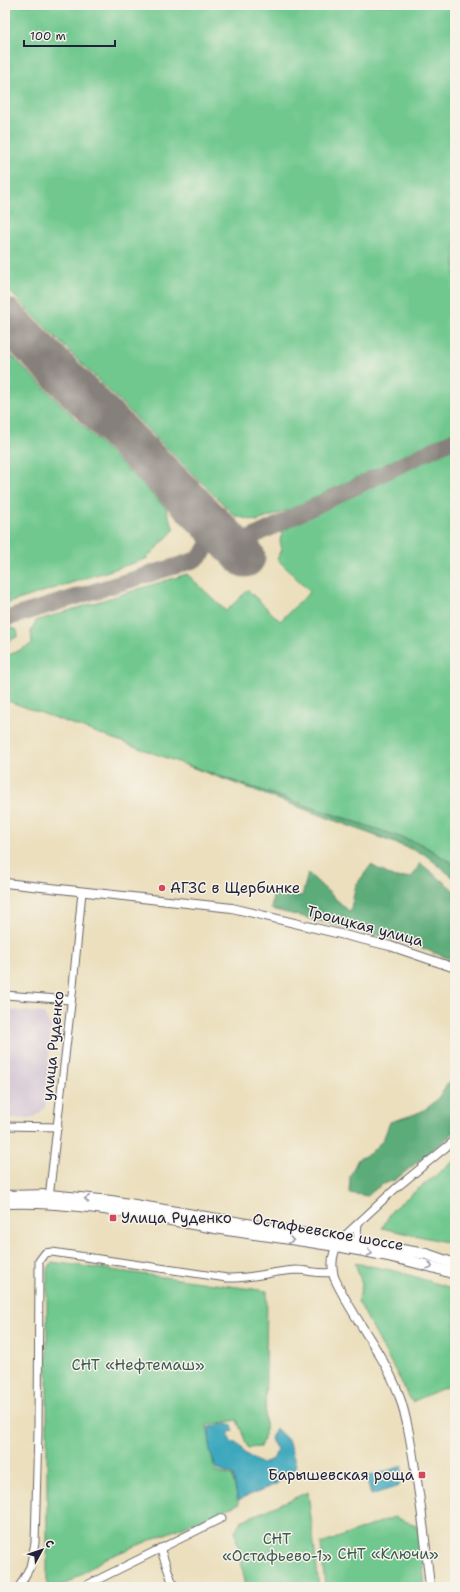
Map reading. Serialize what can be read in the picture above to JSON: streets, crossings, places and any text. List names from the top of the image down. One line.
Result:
{"streets":{"main road":["Остафьевское шоссе"],"street":["Троицкая улица","улица Руденко"]},"crossings":[["Троицкая улица","улица Руденко"],["улица Руденко","Остафьевское шоссе"]],"parks":["СНТ «Нефтемаш»","СНТ «Остафьево-1»","СНТ «Ключи»"],"places":{"other":["АГЗС в Щербинке"],"transit":["Улица Руденко","Барышевская роща"]},"scale_bar":"100 m","north":"top right"}
